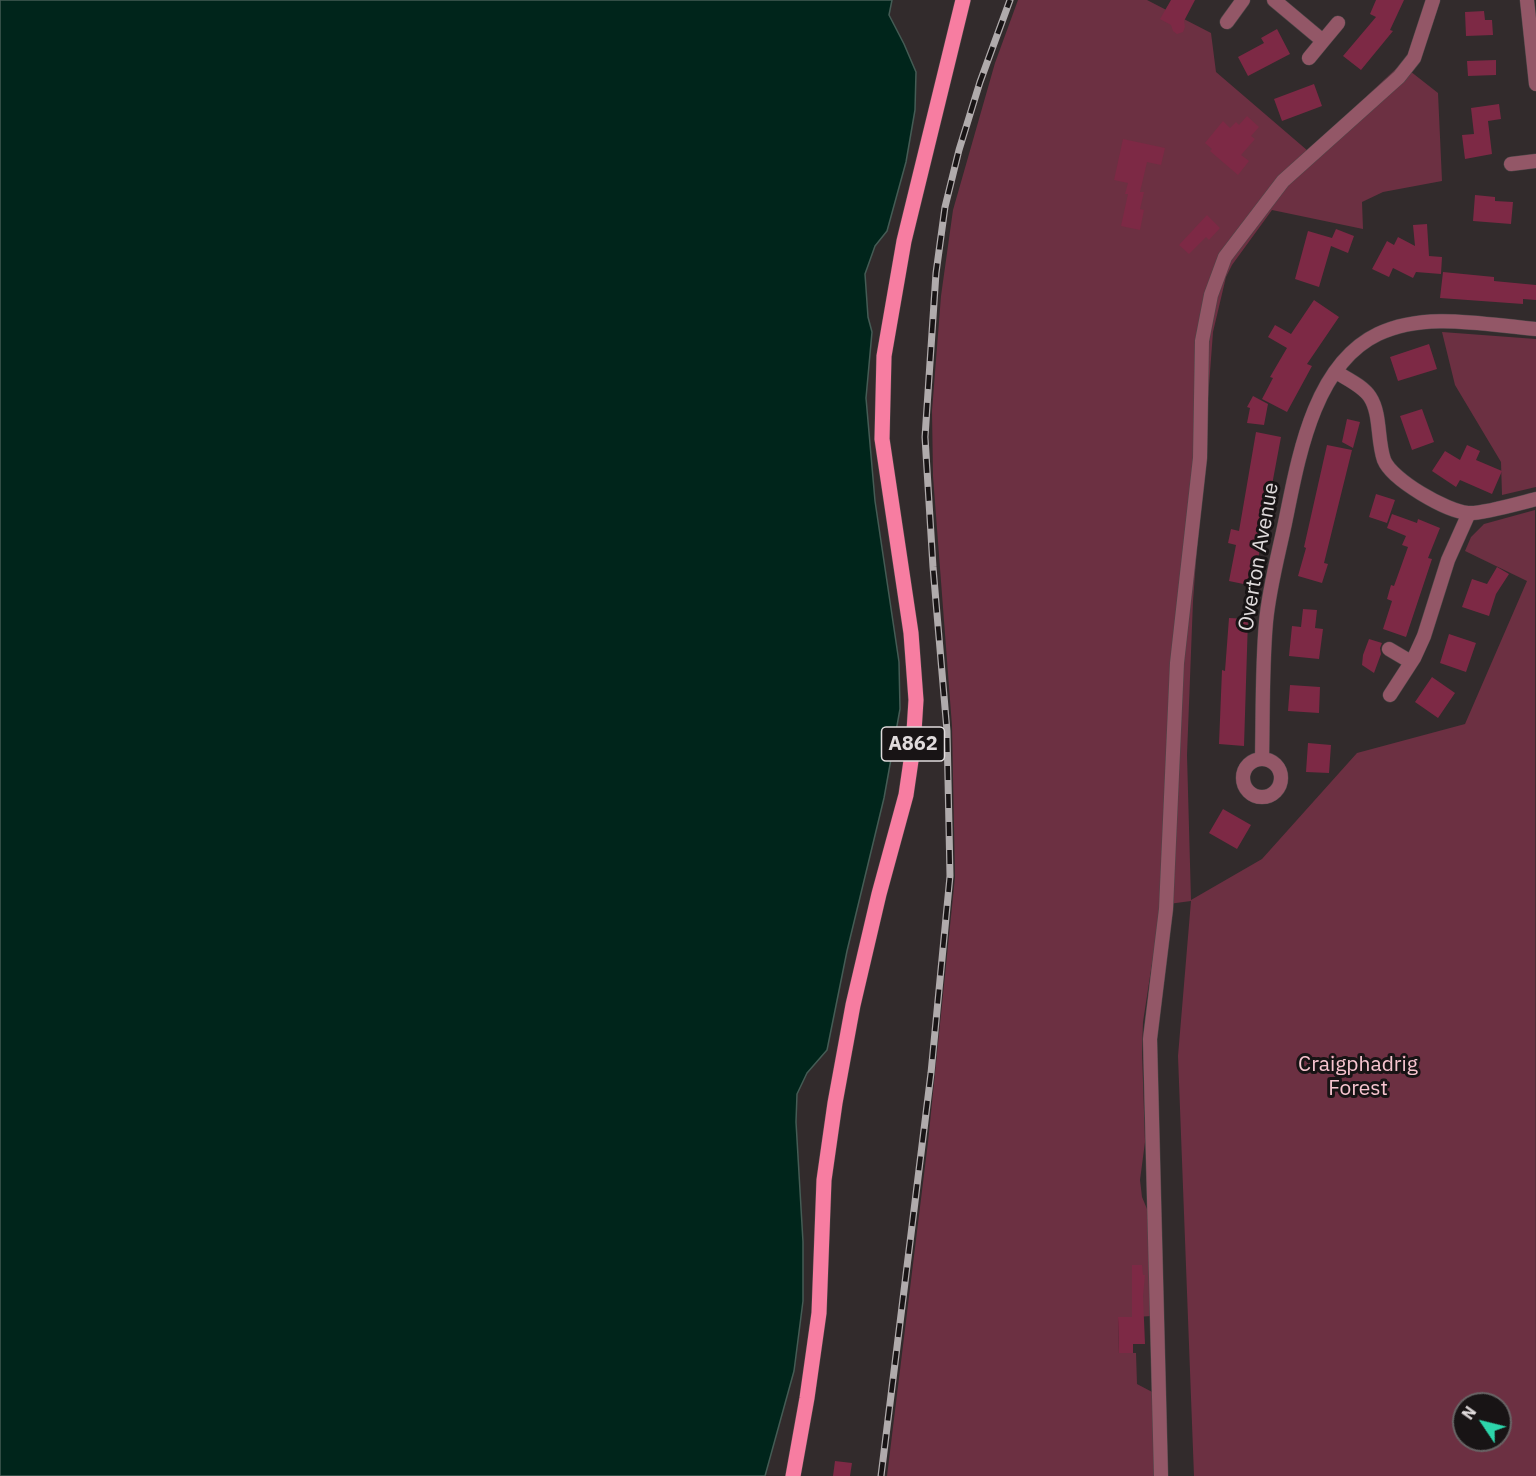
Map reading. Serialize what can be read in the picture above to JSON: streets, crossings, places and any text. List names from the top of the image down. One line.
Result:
{"streets":{"main road":["A862"],"street":["Overton Avenue"]},"parks":["Craigphadrig Forest"],"north":"top left"}
